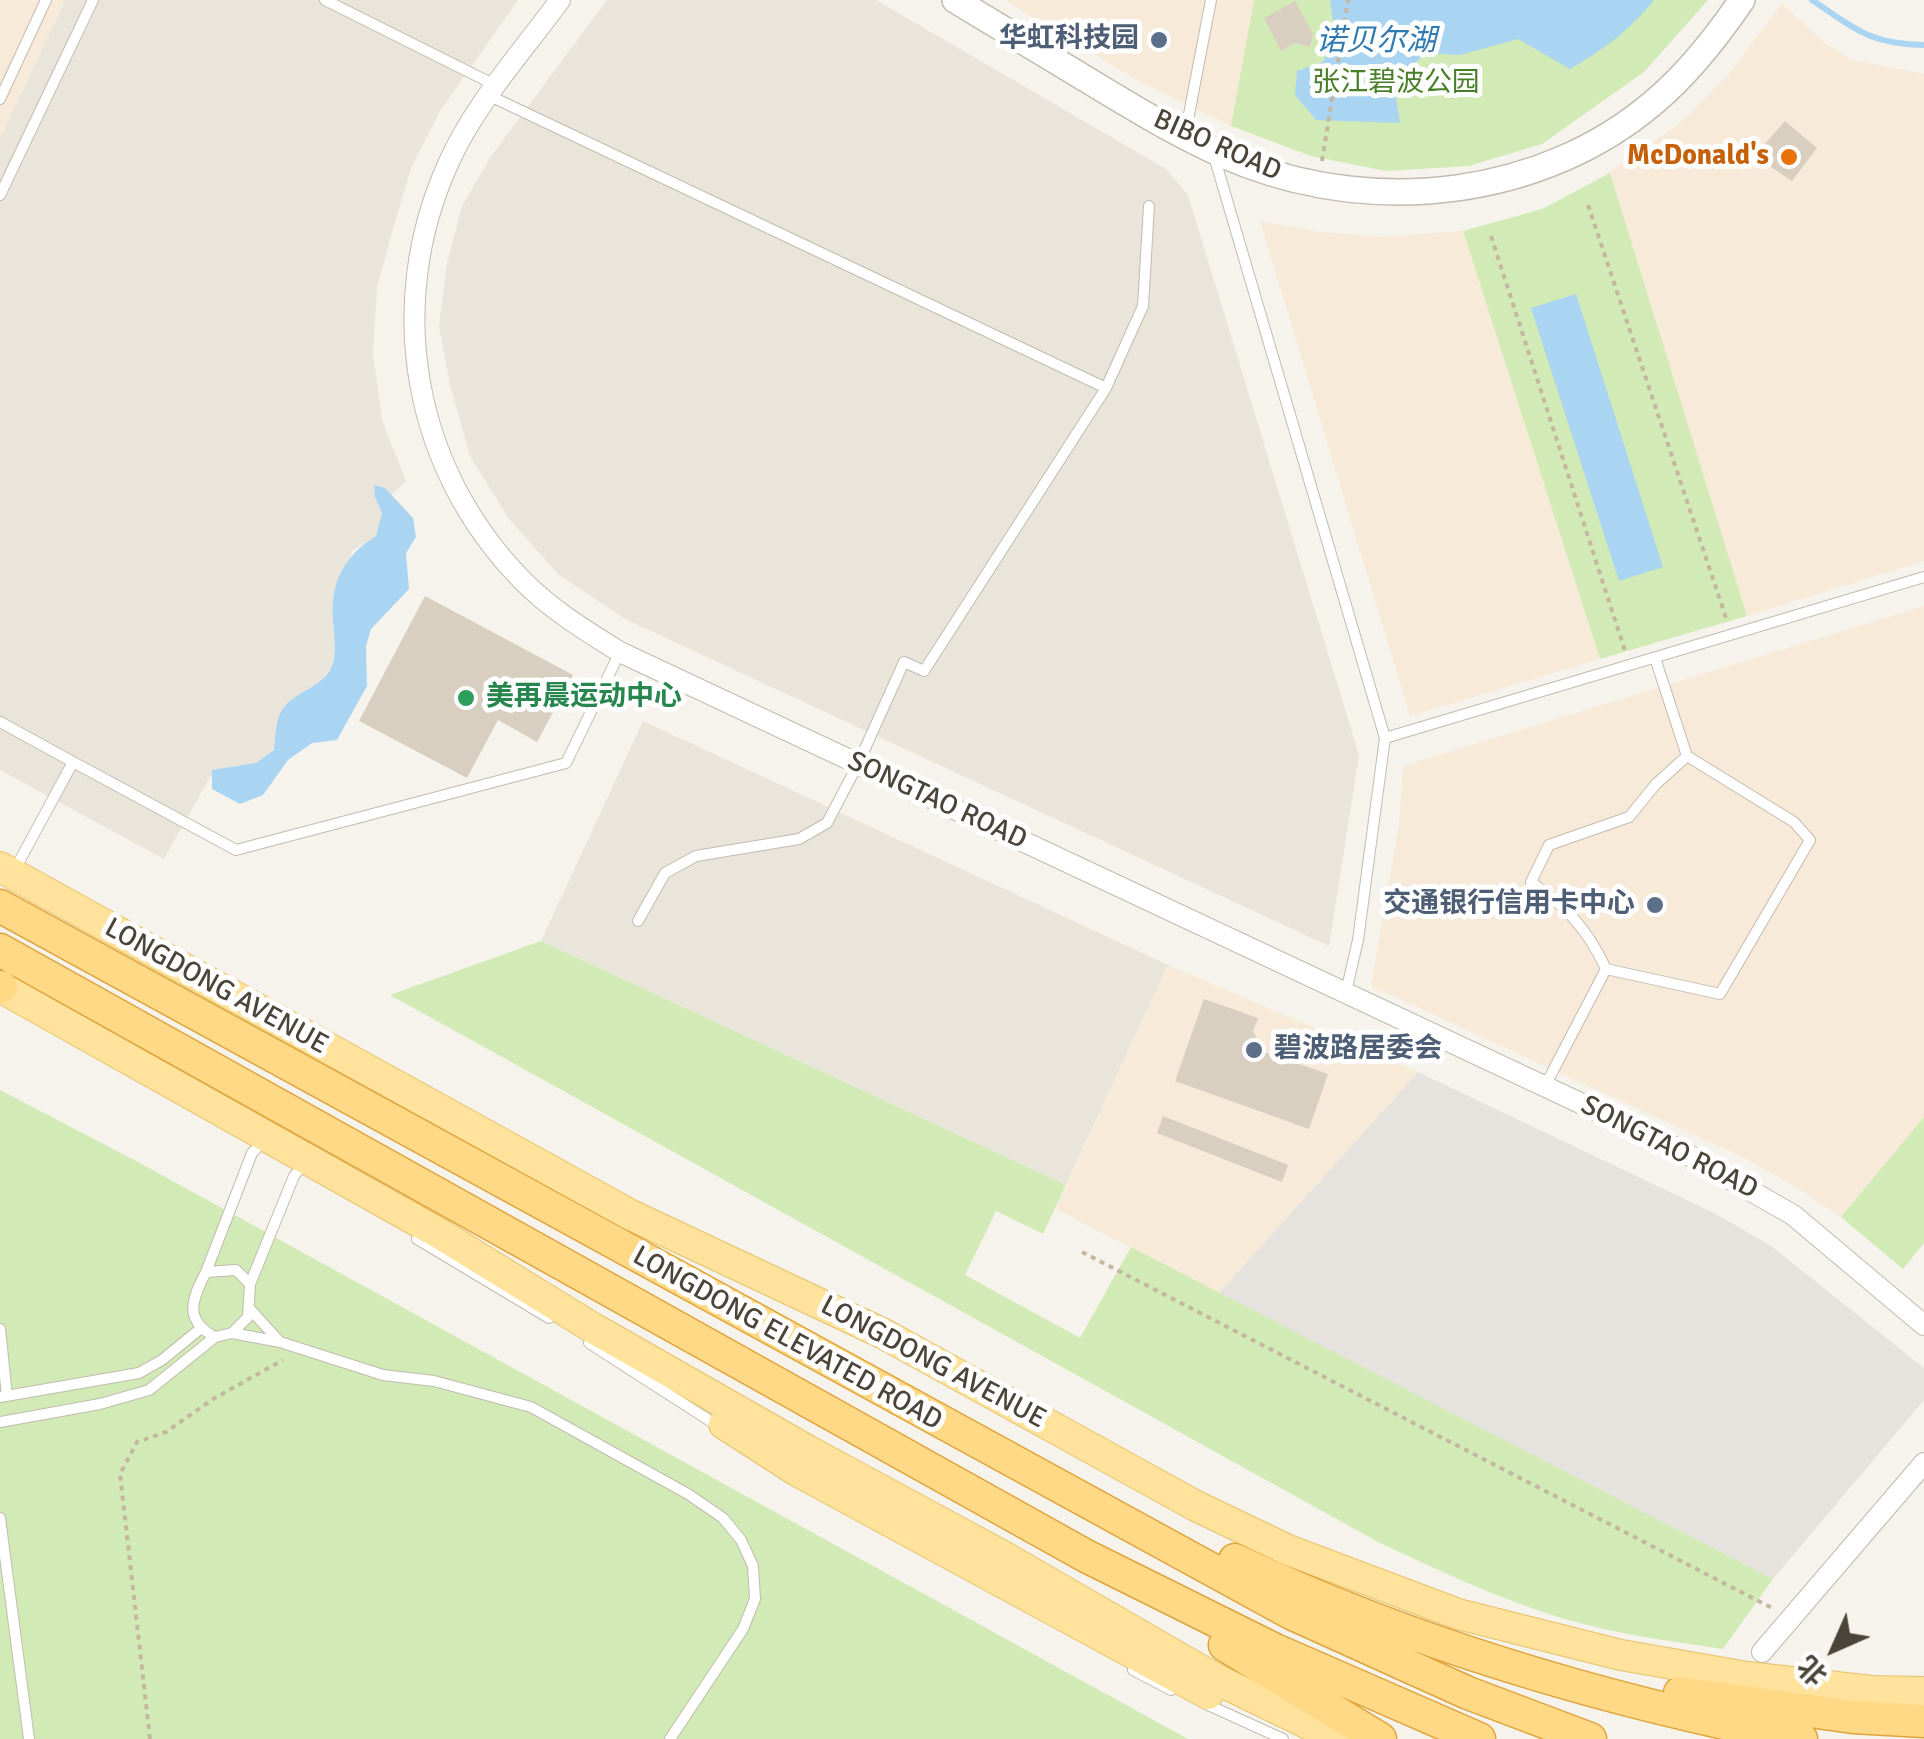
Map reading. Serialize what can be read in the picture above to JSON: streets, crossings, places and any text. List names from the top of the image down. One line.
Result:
{"streets":{"highway":["LONGDONG ELEVATED ROAD"],"main road":["LONGDONG AVENUE"],"street":["BIBO ROAD","SONGTAO ROAD"]},"crossings":[["LONGDONG AVENUE","LONGDONG ELEVATED ROAD"]],"water":["诺贝尔湖"],"parks":["张江碧波公园"],"places":["华虹科技园","McDonald's","美再晨运动中心","交通银行信用卡中心","碧波路居委会"],"north":"bottom left"}
